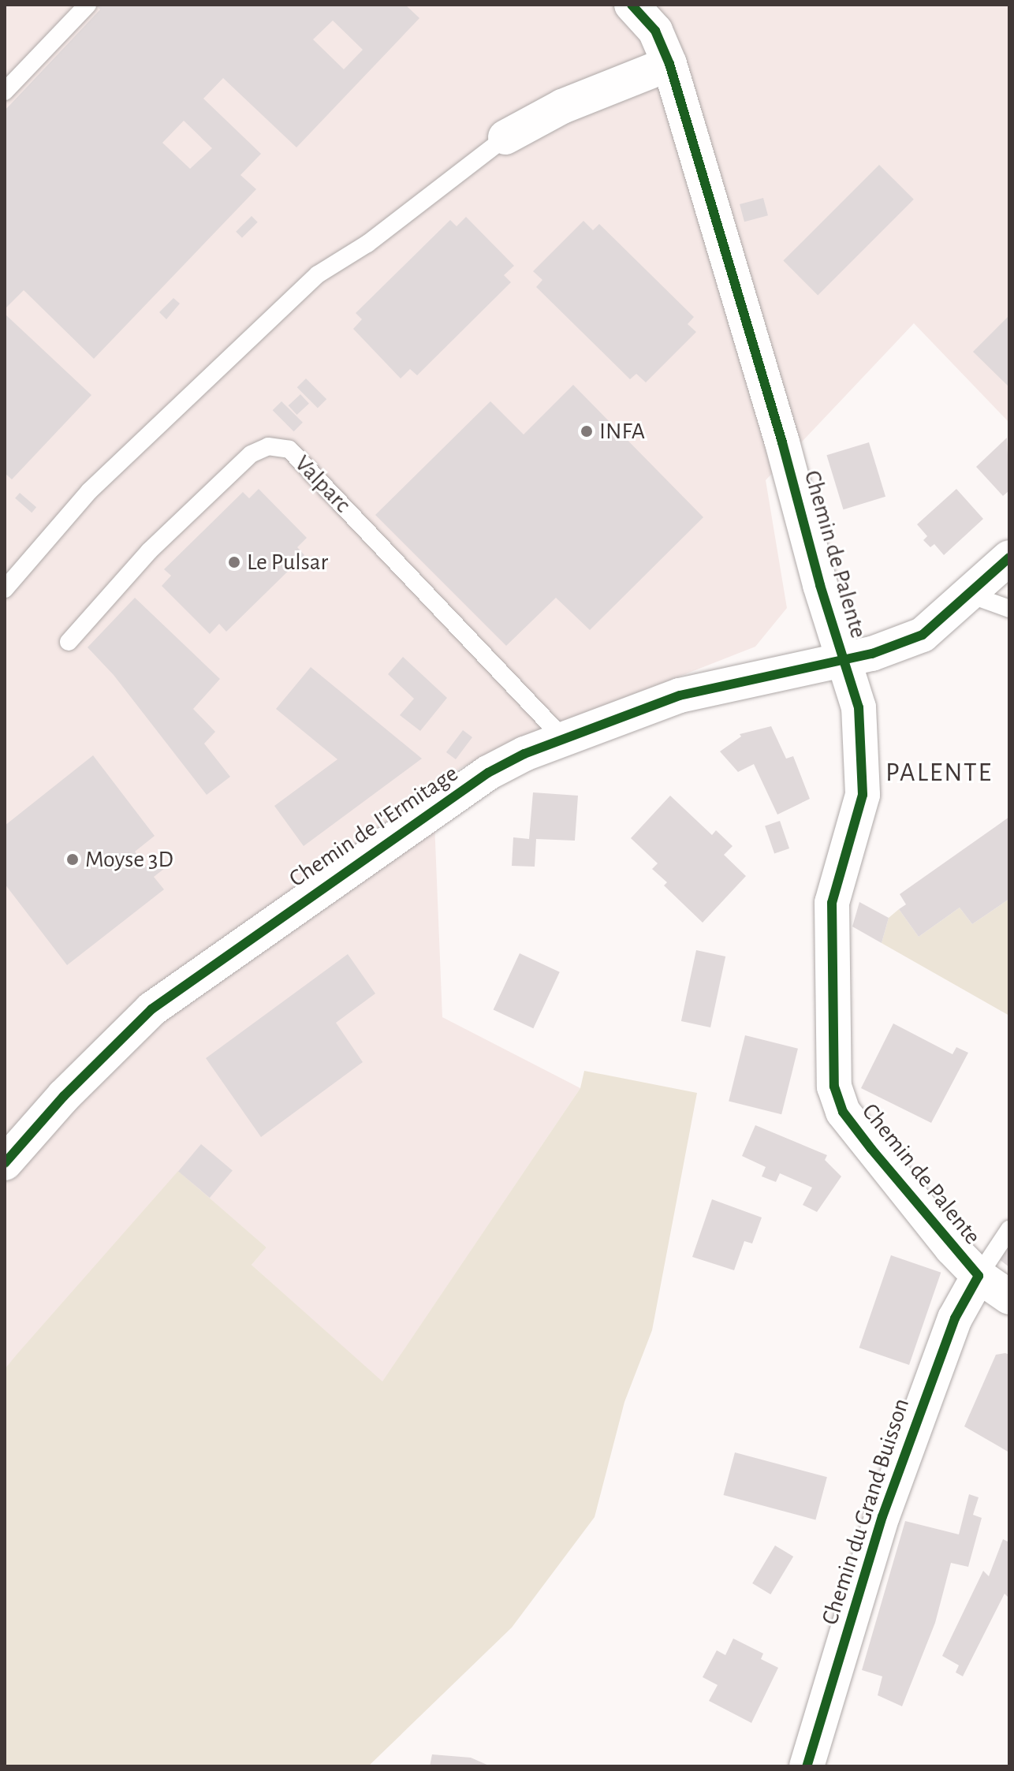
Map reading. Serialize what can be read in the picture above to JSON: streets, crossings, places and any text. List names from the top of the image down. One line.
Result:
{"streets":{"street":["Chemin de Palente","Chemin de l'Ermitage","Chemin du Grand Buisson"],"lane":["Valparc"]},"crossings":[["Valparc","Chemin de l'Ermitage"],["Chemin de Palente","Chemin de l'Ermitage"],["Chemin de Palente","Chemin du Grand Buisson"]],"districts":["PALENTE"],"places":["INFA","Le Pulsar","Moyse 3D"]}
